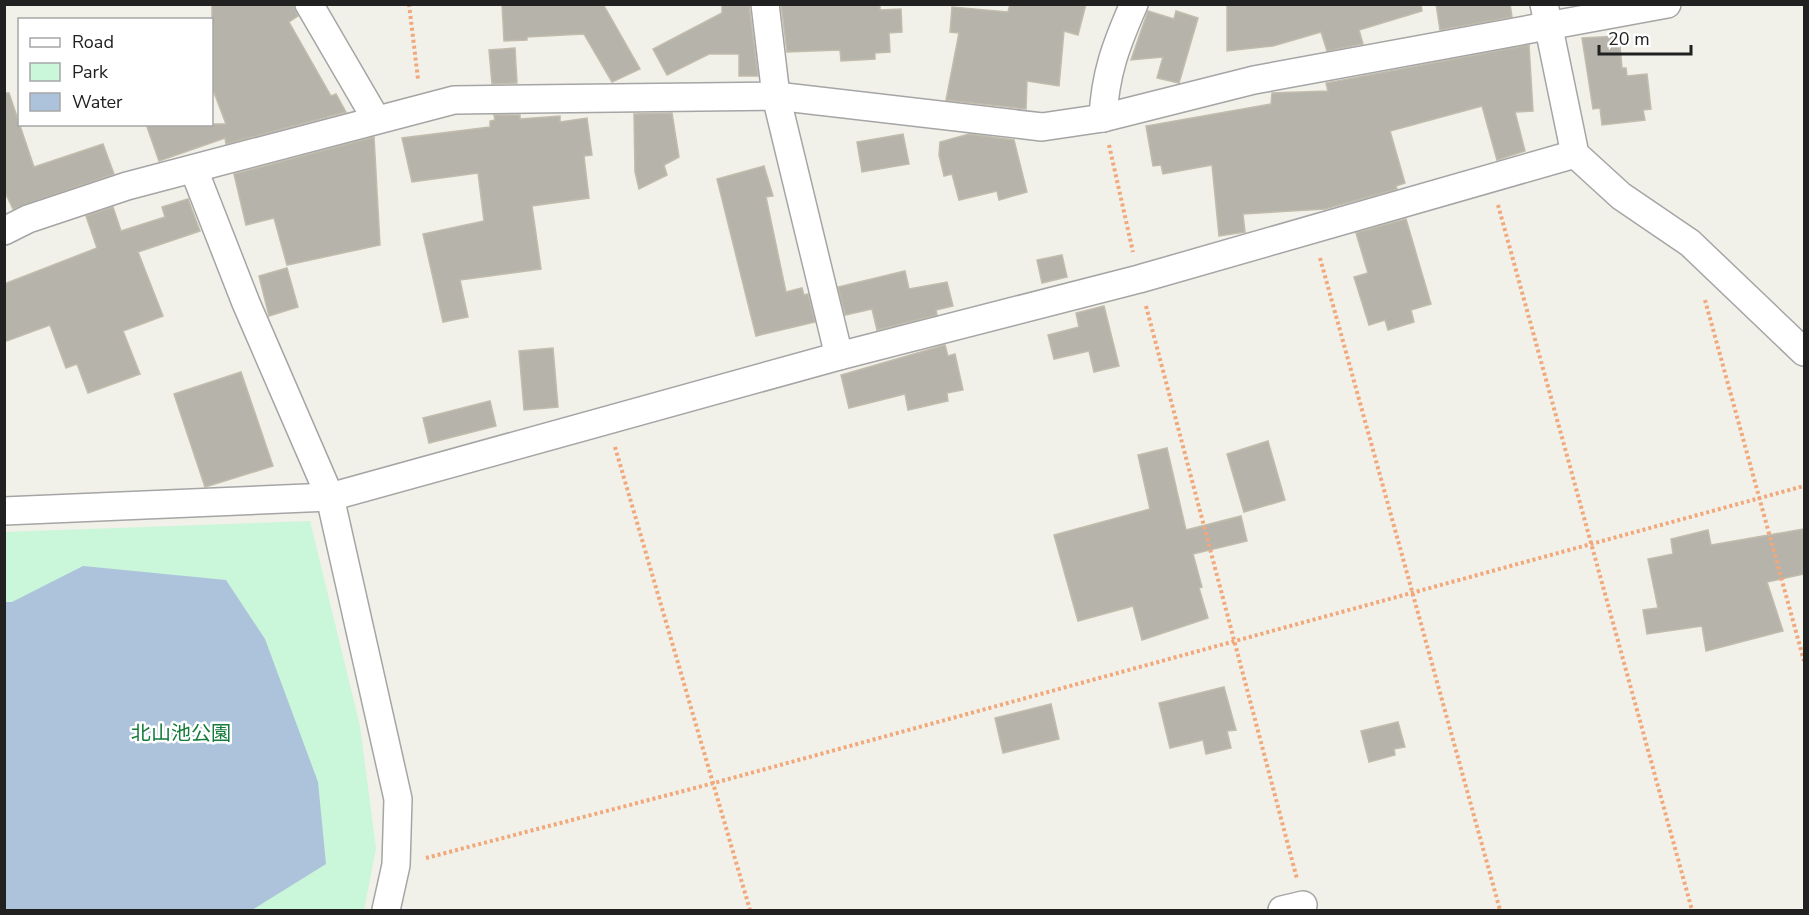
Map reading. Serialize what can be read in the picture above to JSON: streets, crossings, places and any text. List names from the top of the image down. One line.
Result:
{"parks":["北山池公園"],"legend":["Road","Park","Water"],"scale_bar":"20 m"}
